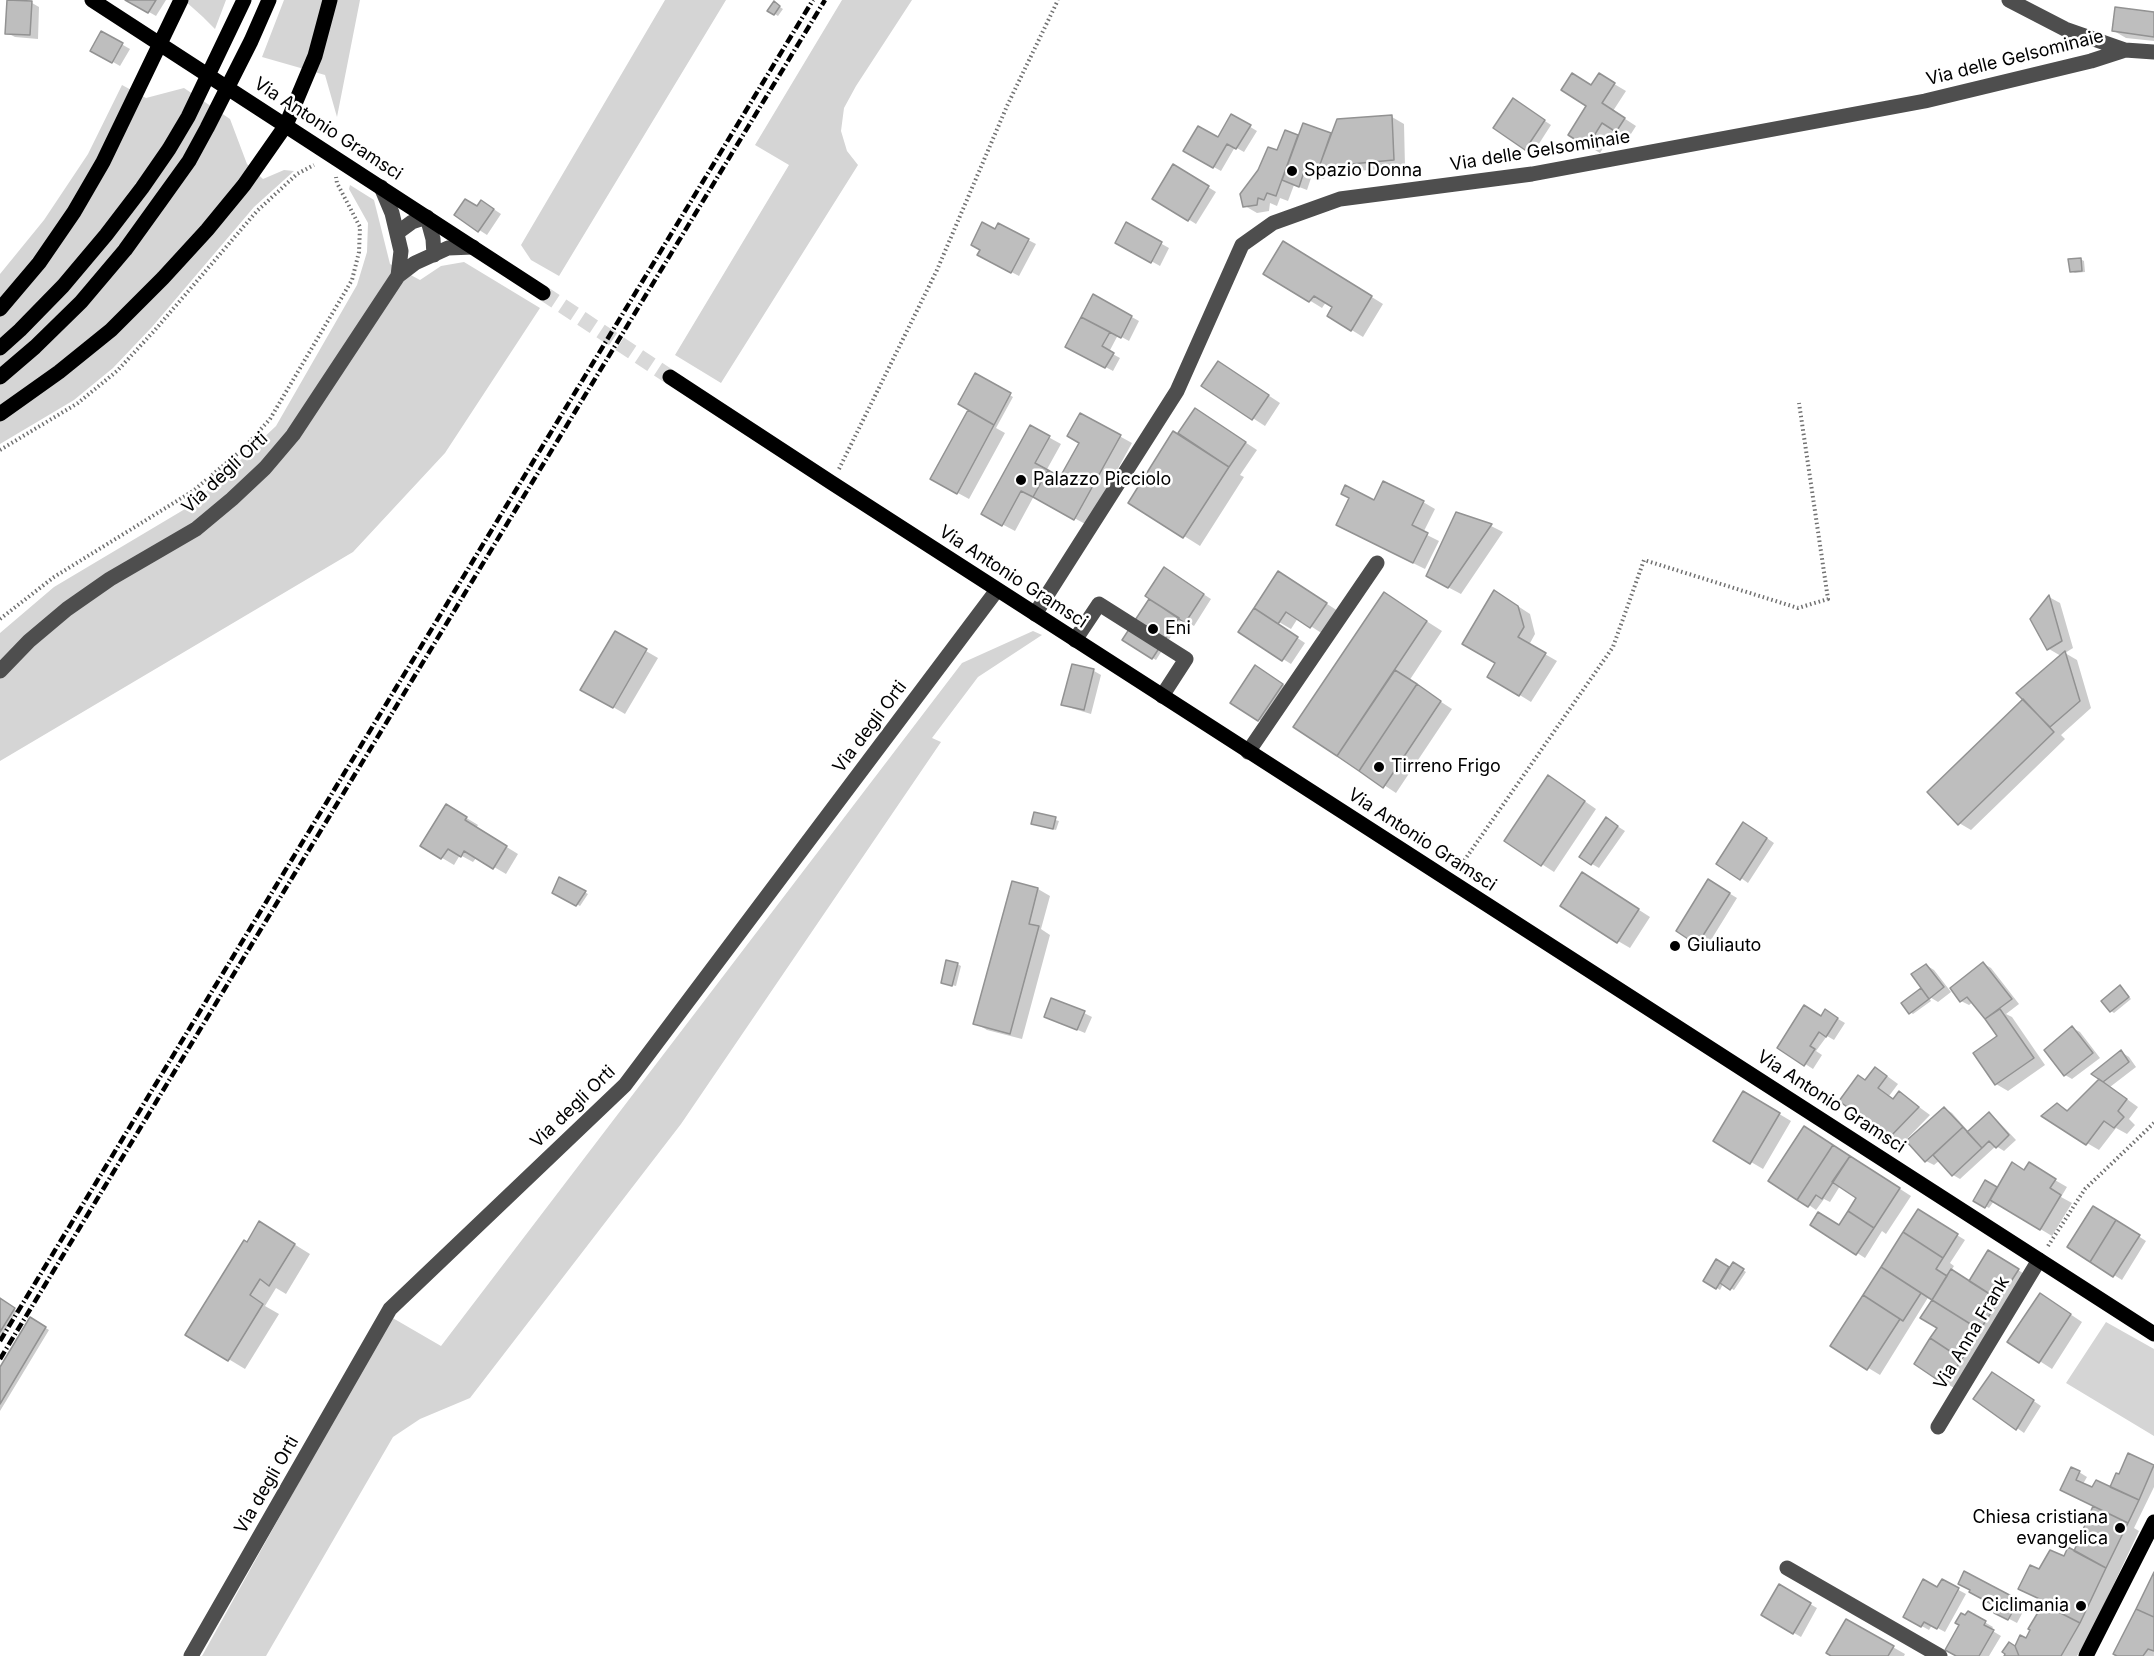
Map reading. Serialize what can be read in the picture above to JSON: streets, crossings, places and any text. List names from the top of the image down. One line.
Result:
{"streets":{"main road":["Via Antonio Gramsci"],"street":["Via delle Gelsominaie","Via degli Orti","Via Anna Frank"]},"crossings":[["Via delle Gelsominaie","Via Antonio Gramsci"],["Via Antonio Gramsci","Via degli Orti"],["Via Antonio Gramsci","Via Anna Frank"]],"places":["Spazio Donna","Palazzo Picciolo","Eni","Tirreno Frigo","Giuliauto","Chiesa cristiana evangelica","Ciclimania"]}
